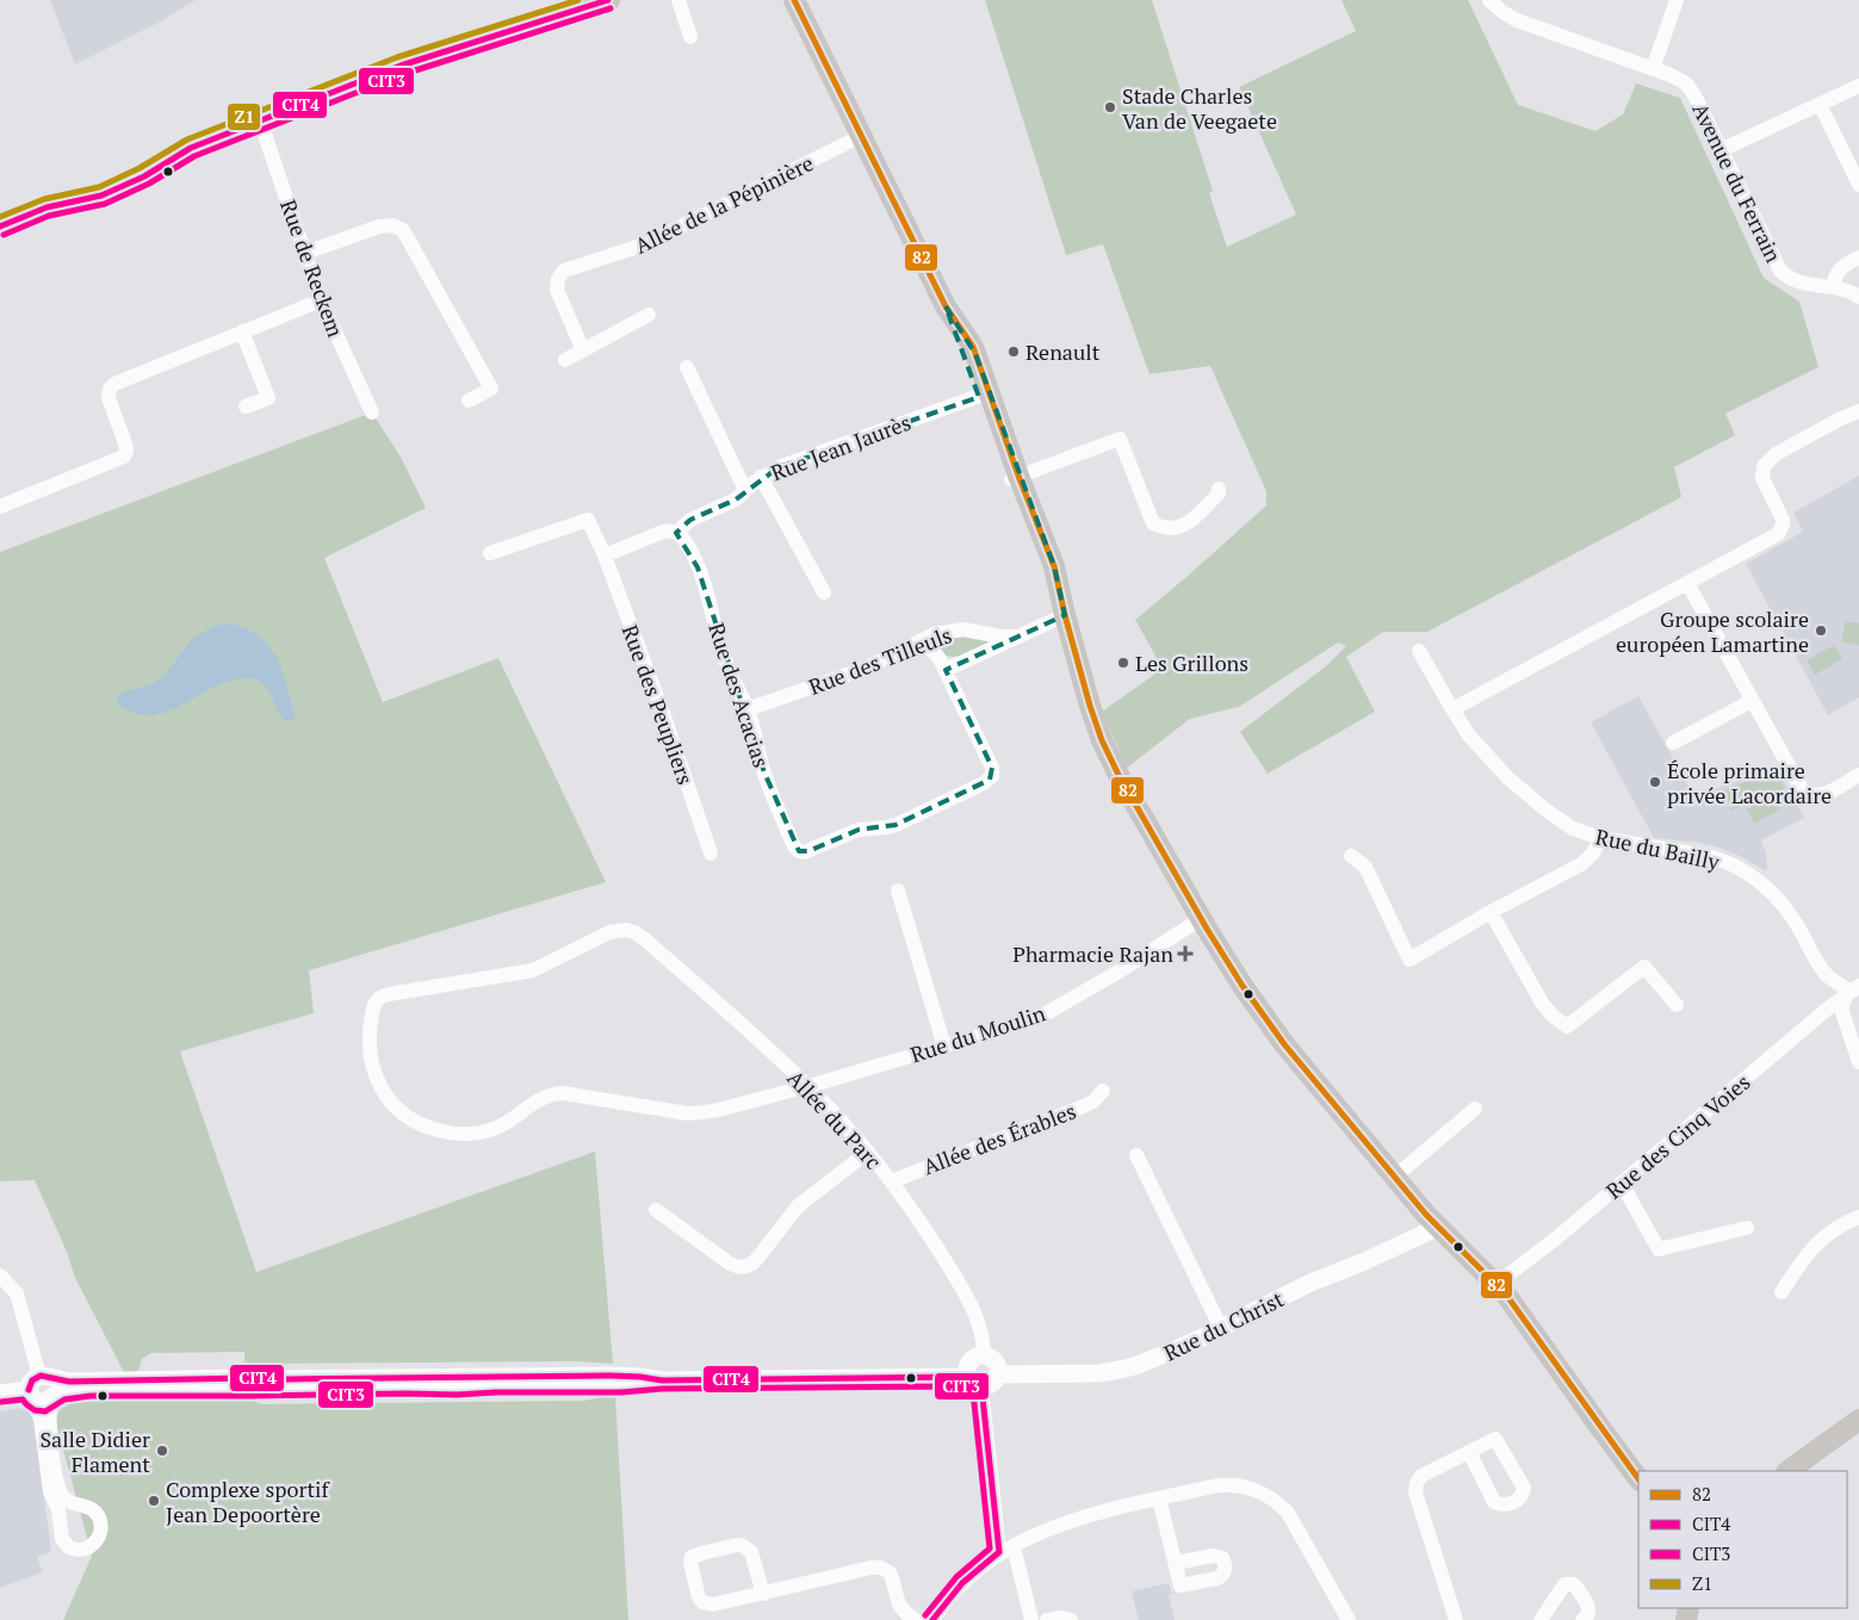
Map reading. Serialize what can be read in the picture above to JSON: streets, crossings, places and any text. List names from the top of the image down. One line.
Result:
{"streets":{"street":["Avenue du Ferrain","Allée de la Pépinière","Rue de Reckem","Rue Jean Jaurès","Rue des Tilleuls","Rue des Acacias","Rue des Peupliers","Rue du Bailly","Rue du Moulin","Allée du Parc","Rue des Cinq Voies","Allée des Érables","Rue du Christ"]},"crossings":[["Rue Jean Jaurès","Rue des Acacias"],["Rue Jean Jaurès","Rue des Peupliers"],["Rue des Tilleuls","Rue des Acacias"],["Rue du Bailly","Rue des Cinq Voies"],["Rue du Moulin","Allée du Parc"],["Allée du Parc","Allée des Érables"],["Allée du Parc","Rue du Christ"]],"places":{"other":["Stade Charles Van de Veegaete","Renault","Groupe scolaire européen Lamartine","Les Grillons","École primaire privée Lacordaire","Salle Didier Flament","Complexe sportif Jean Depoortère"],"health":["Pharmacie Rajan"]},"lines":["transit line 82","transit line CIT4","transit line Z1","transit line CIT3"],"legend":["82","CIT4","CIT3","Z1"]}
